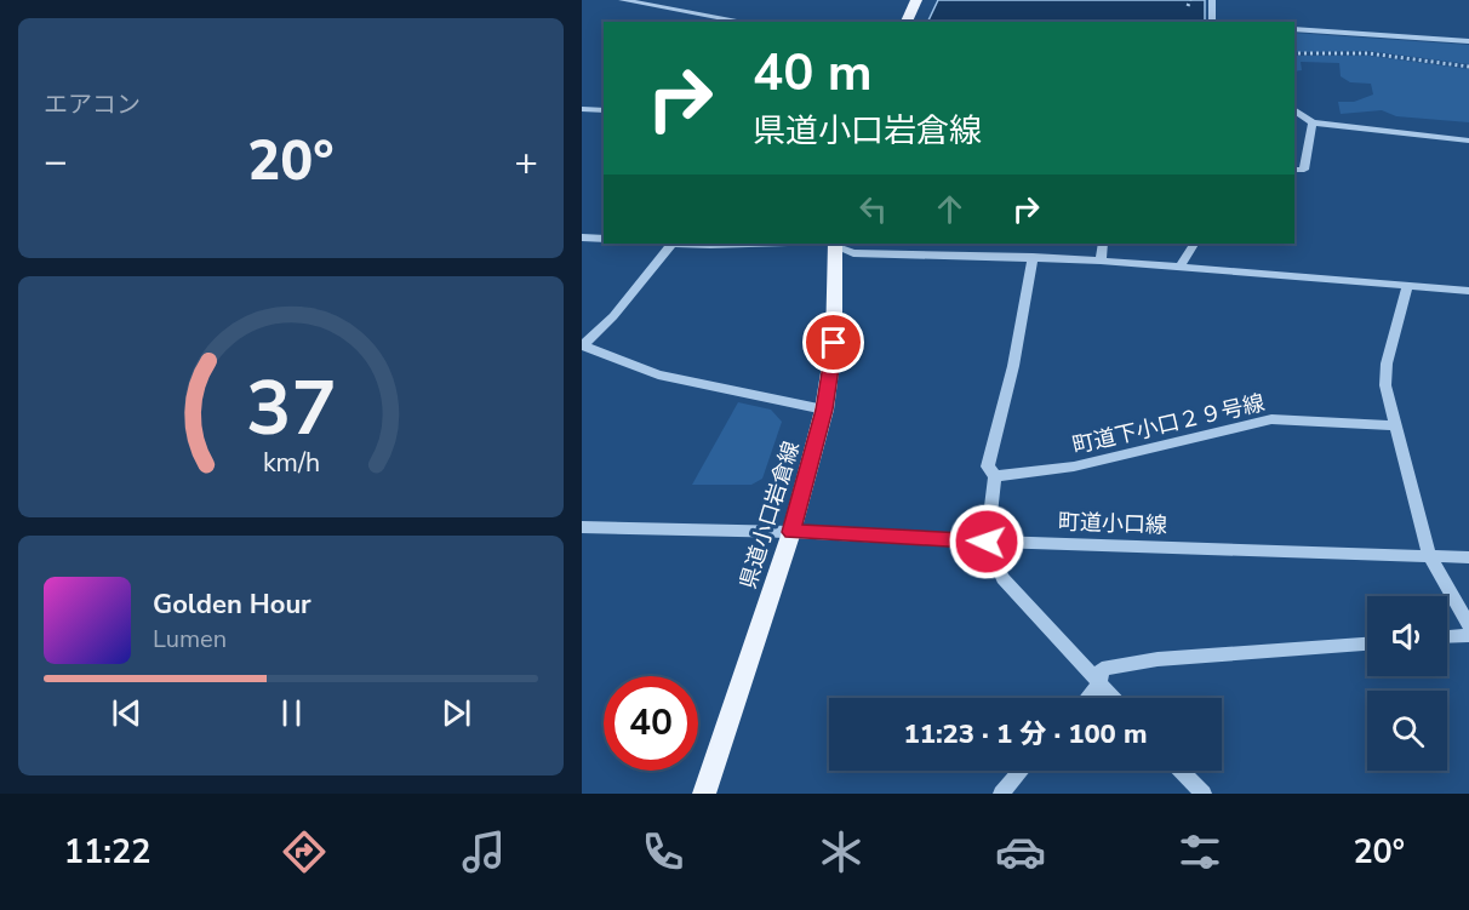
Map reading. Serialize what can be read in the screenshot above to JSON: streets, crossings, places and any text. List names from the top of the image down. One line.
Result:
{"streets":{"main road":["県道小口岩倉線"],"street":["町道下小口２９号線","町道小口線"]},"crossings":[["県道小口岩倉線","町道小口線"]],"page":{"tile":"エアコン","turn":["40 m","県道小口岩倉線"],"heat":["−","20°","+"],"song":["Golden Hour","Lumen"],"limit":"40","trip":"11:23 · 1 分 · 100 m","tabs":["11:22","20°"],"gauge":["37","km/h"]}}
